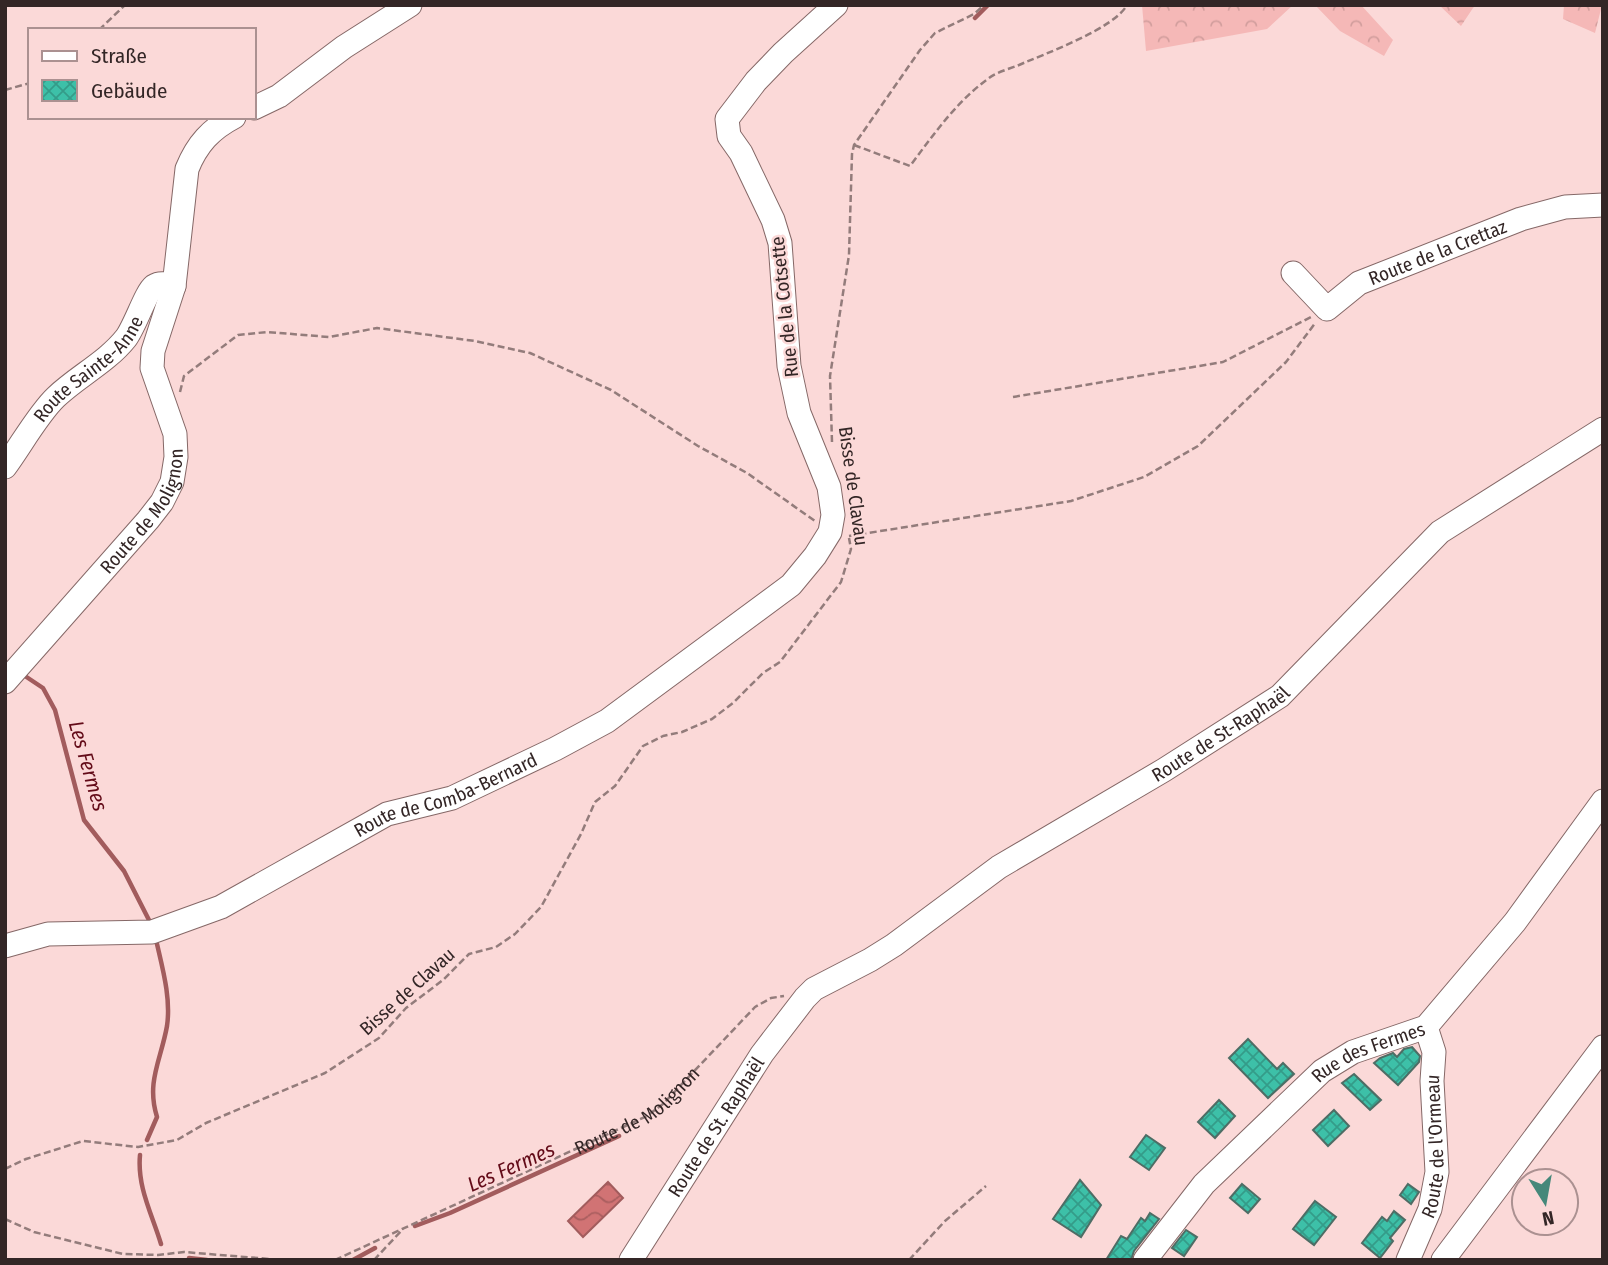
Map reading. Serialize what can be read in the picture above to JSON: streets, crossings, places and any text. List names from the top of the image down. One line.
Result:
{"streets":{"street":["Route de la Crettaz","Rue de la Cotsette","Route Sainte-Anne","Route de Molignon","Route de St-Raphaël","Route de Comba-Bernard","Rue des Fermes","Route de St. Raphaël","Route de l'Ormeau"],"path":["Bisse de Clavau"]},"crossings":[["Rue de la Cotsette","Bisse de Clavau"],["Rue de la Cotsette","Route de Comba-Bernard"],["Route Sainte-Anne","Route de Molignon"],["Bisse de Clavau","Route de Comba-Bernard"],["Route de Molignon","Route de St-Raphaël"],["Route de Molignon","Route de St. Raphaël"],["Route de St-Raphaël","Route de St. Raphaël"],["Rue des Fermes","Route de l'Ormeau"]],"water":["Les Fermes"],"legend":["Straße","Gebäude"],"north":"bottom"}
